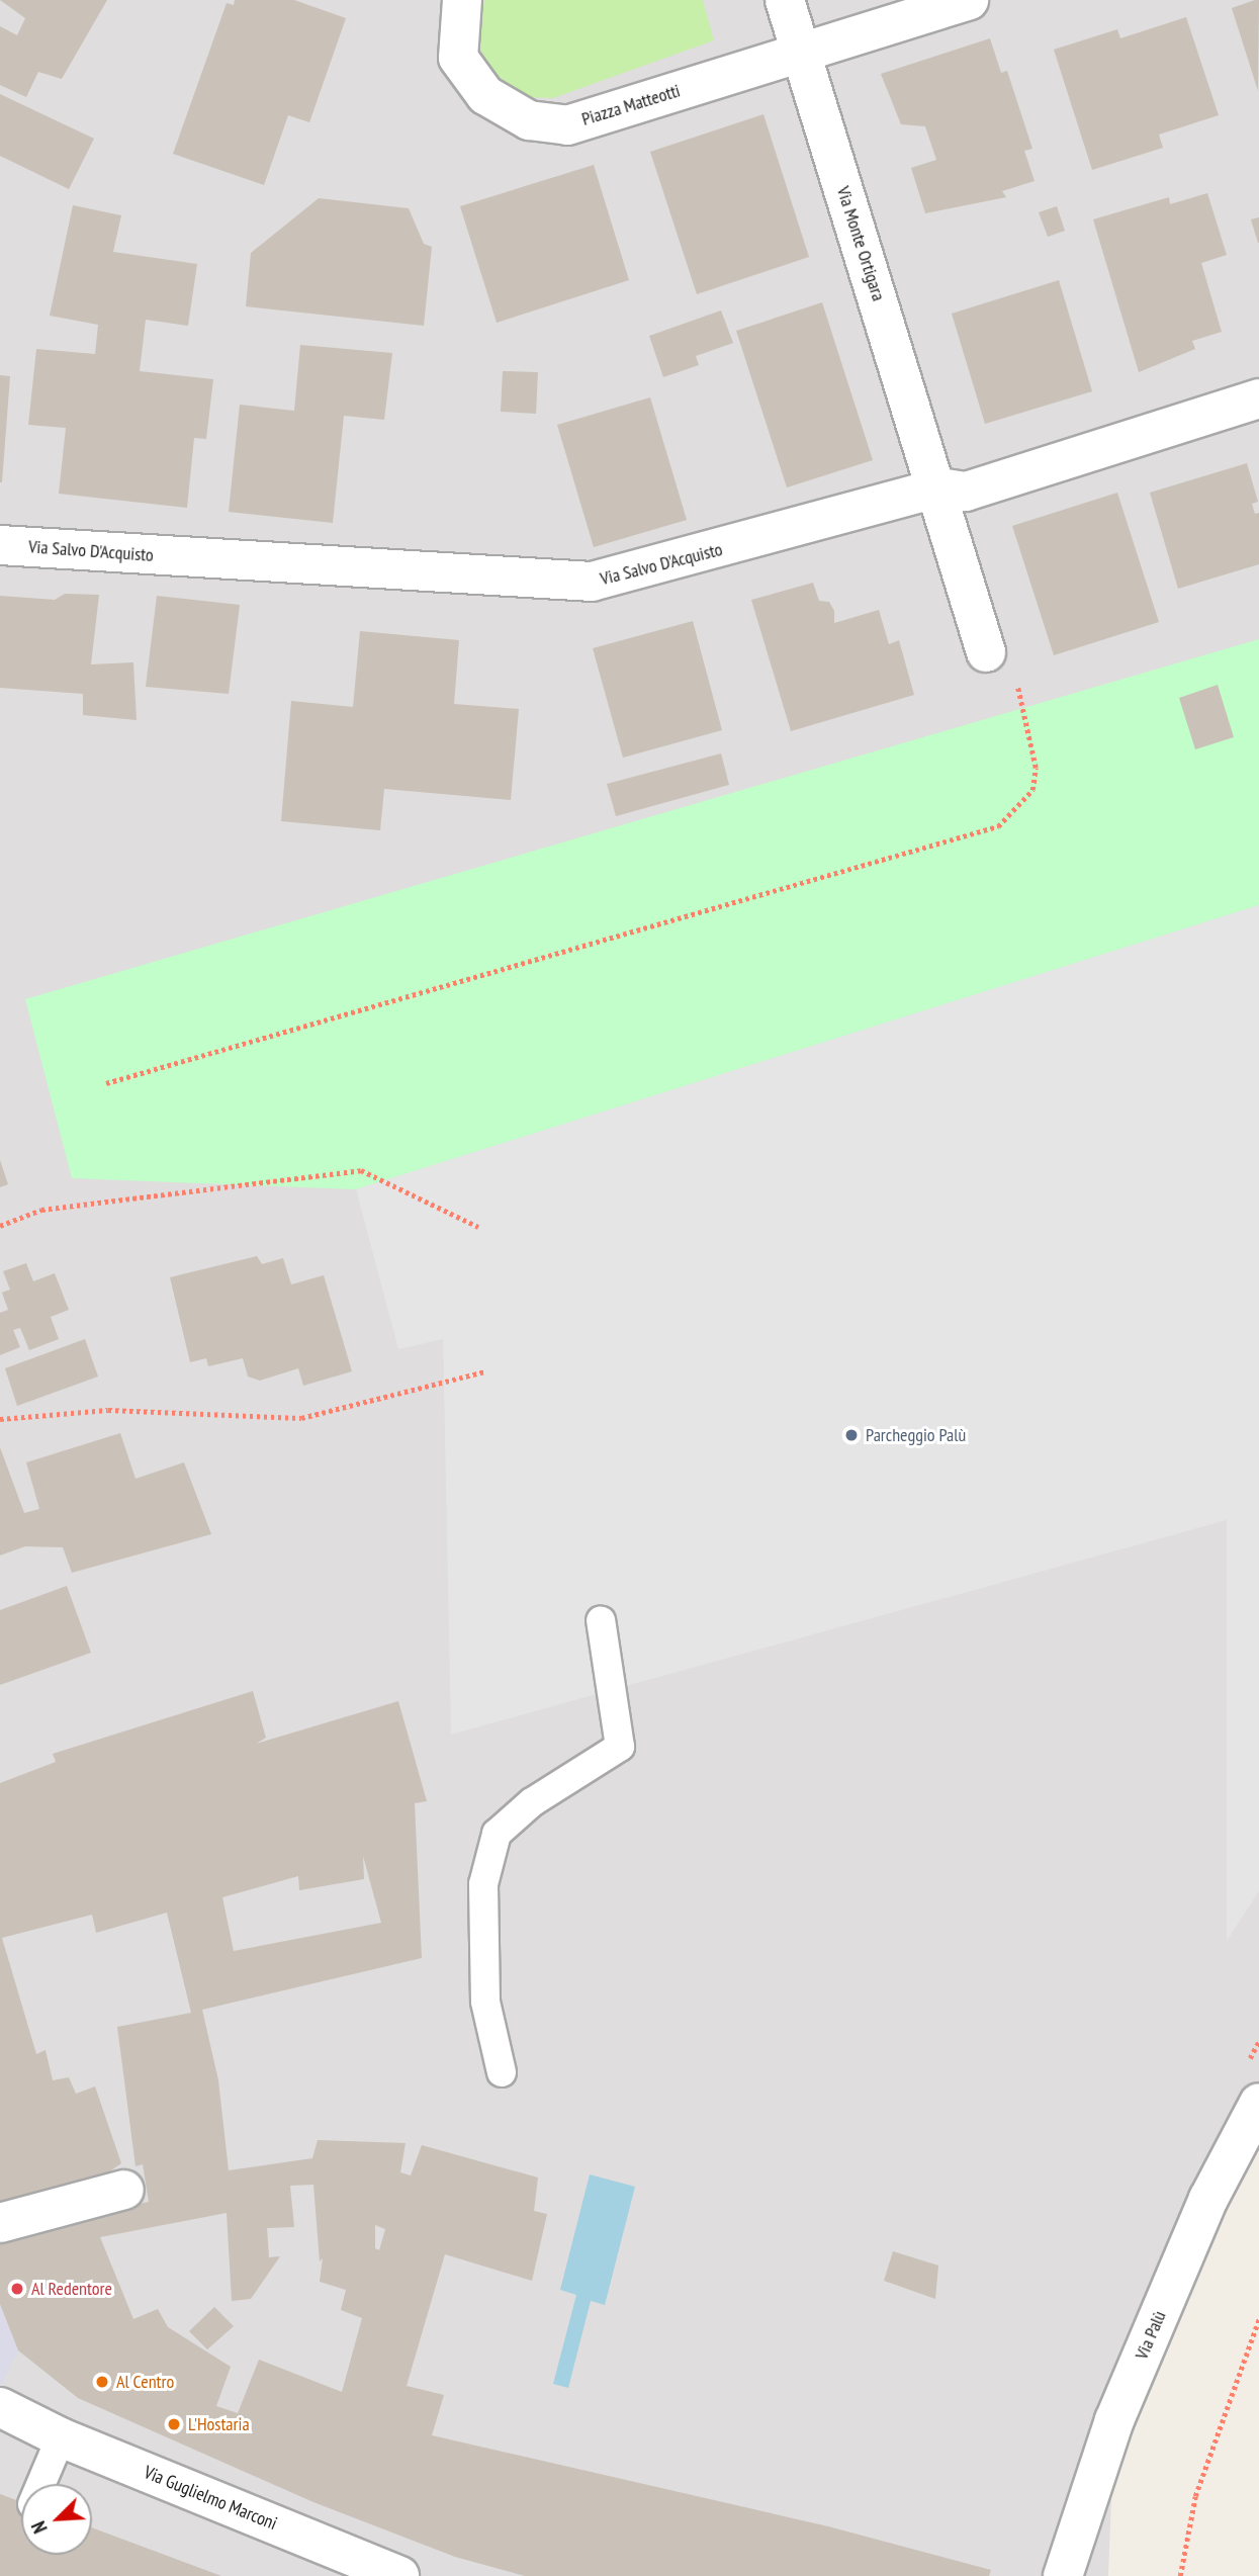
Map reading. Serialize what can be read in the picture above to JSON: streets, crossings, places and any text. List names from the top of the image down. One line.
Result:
{"streets":{"street":["Piazza Matteotti","Via Monte Ortigara","Via Salvo D'Acquisto","Via Palù","Via Guglielmo Marconi"]},"crossings":[["Piazza Matteotti","Via Monte Ortigara"],["Via Monte Ortigara","Via Salvo D'Acquisto"]],"places":["Parcheggio Palù","Al Redentore","Al Centro","L'Hostaria"],"north":"bottom left"}
